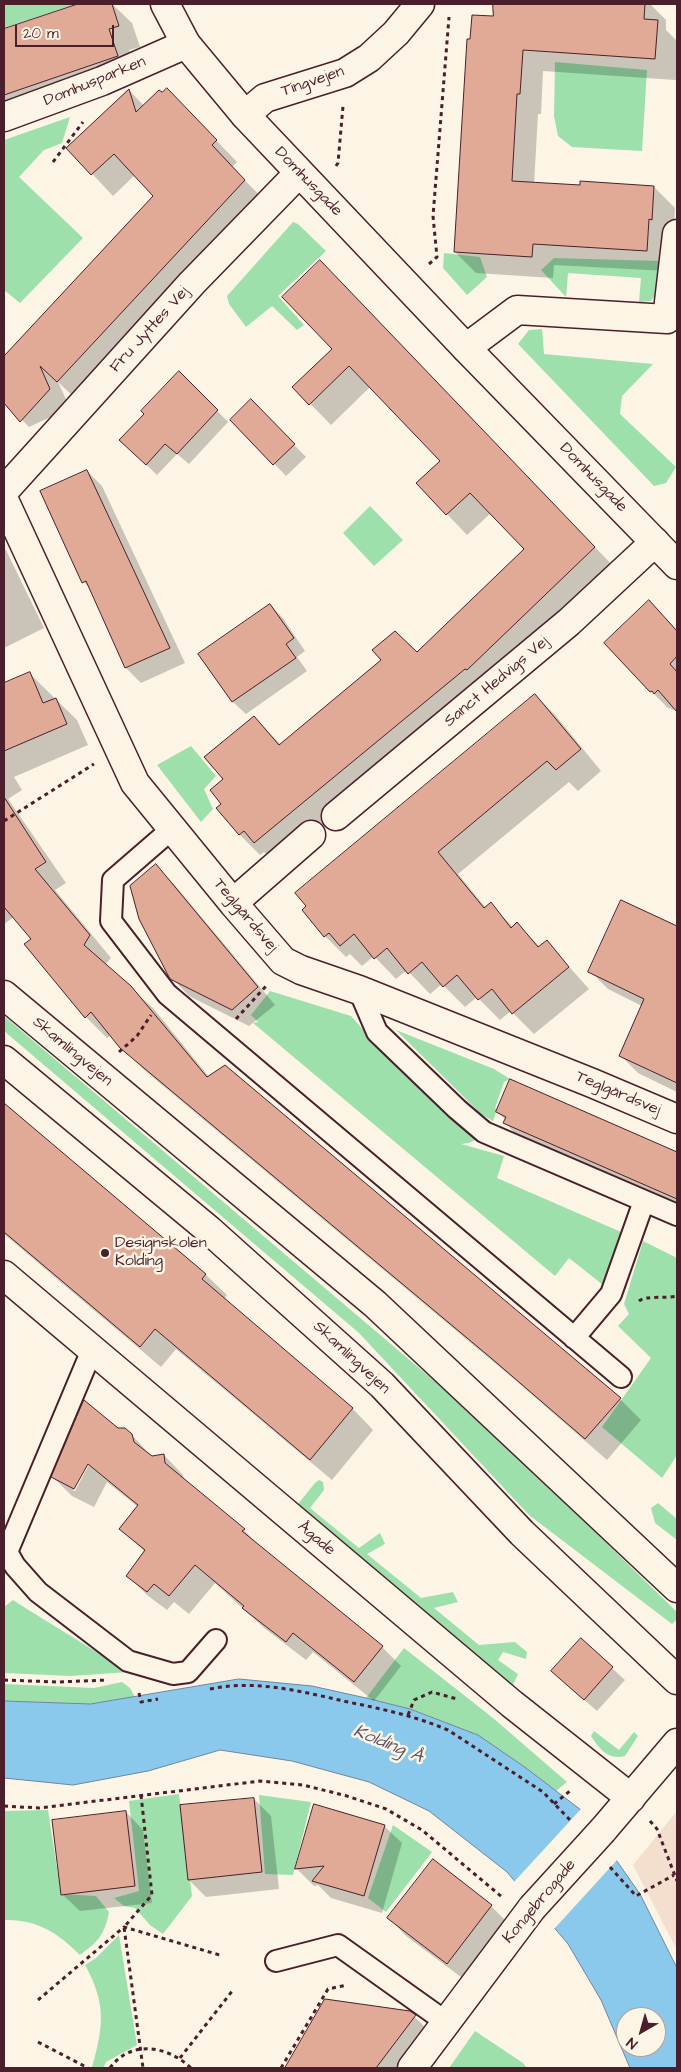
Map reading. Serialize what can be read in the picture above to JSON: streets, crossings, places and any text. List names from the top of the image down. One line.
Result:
{"streets":{"street":["Domhusparken","Tingvejen","Domhusgade","Fru Jyttes Vej","Sanct Hedvigs Vej","Teglgårdsvej","Skamlingvejen","Ågade","Kongebrogade"]},"crossings":[["Domhusparken","Domhusgade"],["Tingvejen","Domhusgade"],["Domhusgade","Fru Jyttes Vej"],["Domhusgade","Sanct Hedvigs Vej"],["Ågade","Kongebrogade"]],"water":["Kolding Å"],"places":["Designskolen Kolding"],"scale_bar":"20 m","north":"bottom left"}
